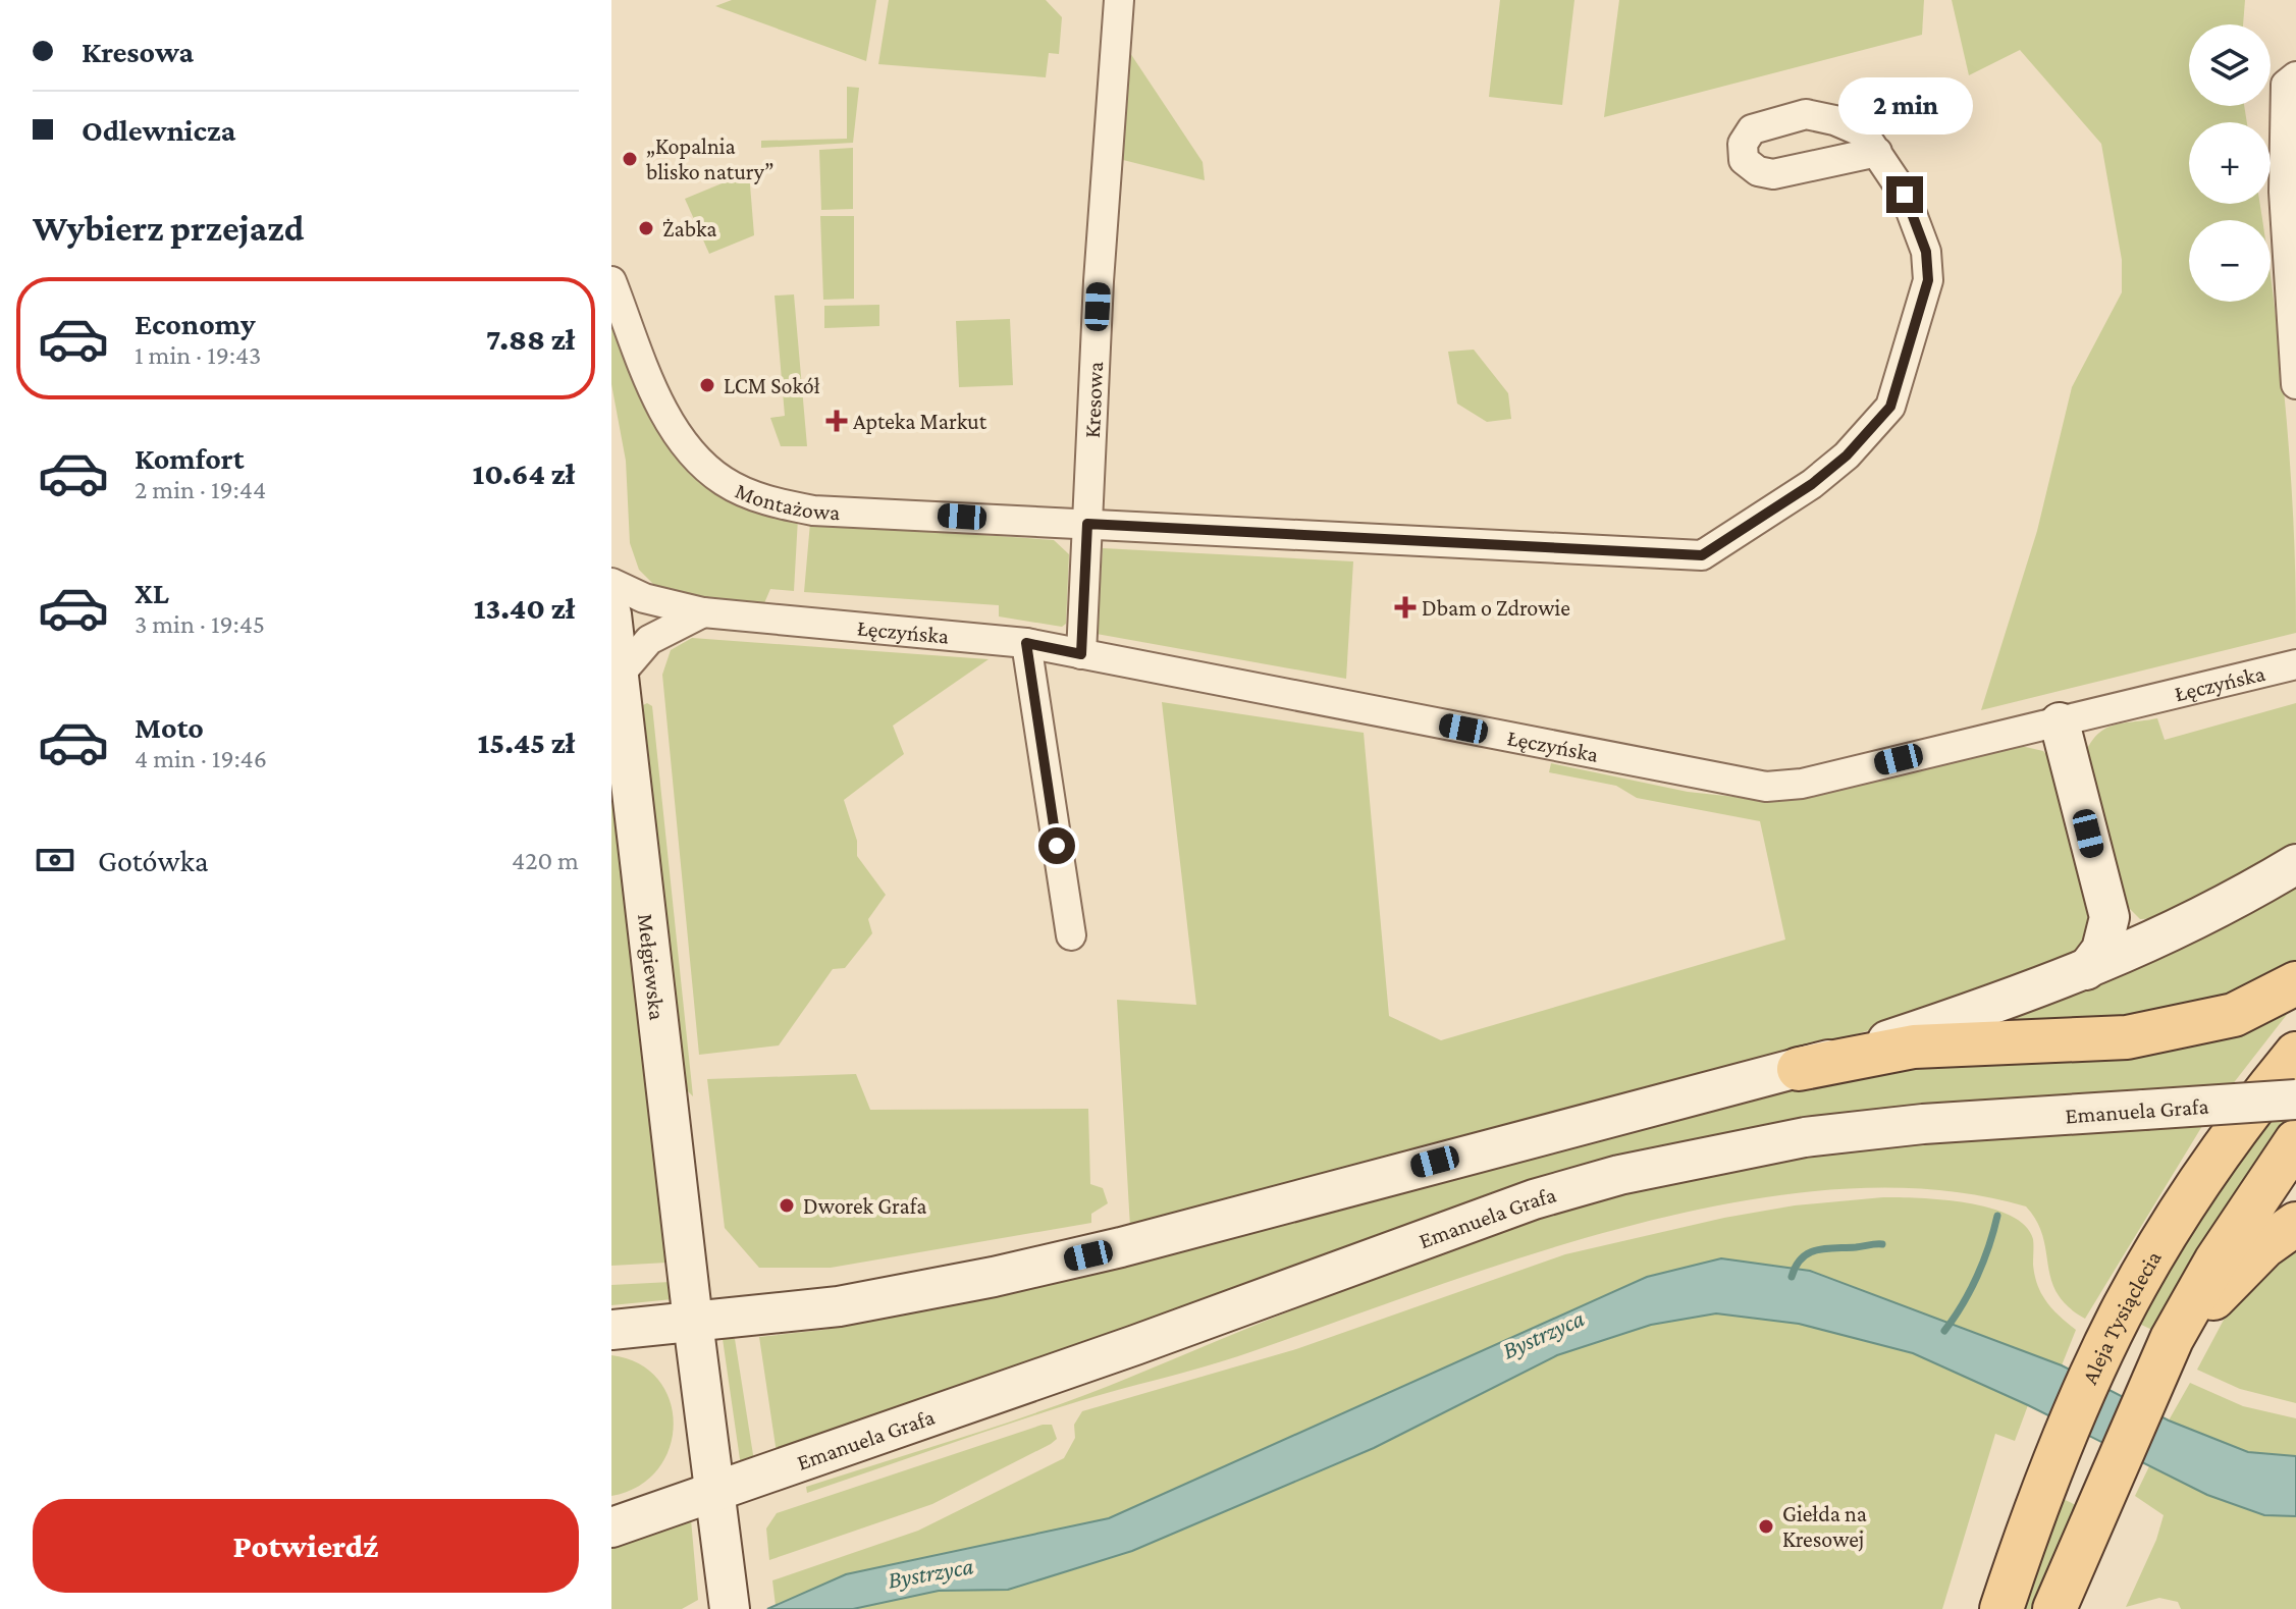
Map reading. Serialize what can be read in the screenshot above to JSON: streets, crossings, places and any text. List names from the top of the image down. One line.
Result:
{"streets":{"main road":["Mełgiewska","Emanuela Grafa","Aleja Tysiąclecia"],"street":["Kresowa","Montażowa","Łęczyńska"]},"crossings":[["Kresowa","Montażowa"],["Kresowa","Łęczyńska"],["Mełgiewska","Emanuela Grafa"]],"water":["Bystrzyca"],"places":{"other":["„Kopalnia blisko natury”","Żabka","LCM Sokół","Dworek Grafa","Giełda na Kresowej"],"health":["Apteka Markut","Dbam o Zdrowie"]},"page":{"banner":["Kresowa","Odlewnicza"],"map_buttons":["+","−"],"bubble":"2 min","heading":"Wybierz przejazd","list":[{"name":"Economy","note":"1 min · 19:43","value":"7.88 zł"},{"name":"Komfort","note":"2 min · 19:44","value":"10.64 zł"},{"name":"XL","note":"3 min · 19:45","value":"13.40 zł"},{"name":"Moto","note":"4 min · 19:46","value":"15.45 zł"}],"pay":["Gotówka","420 m"],"buttons":"Potwierdź"}}
